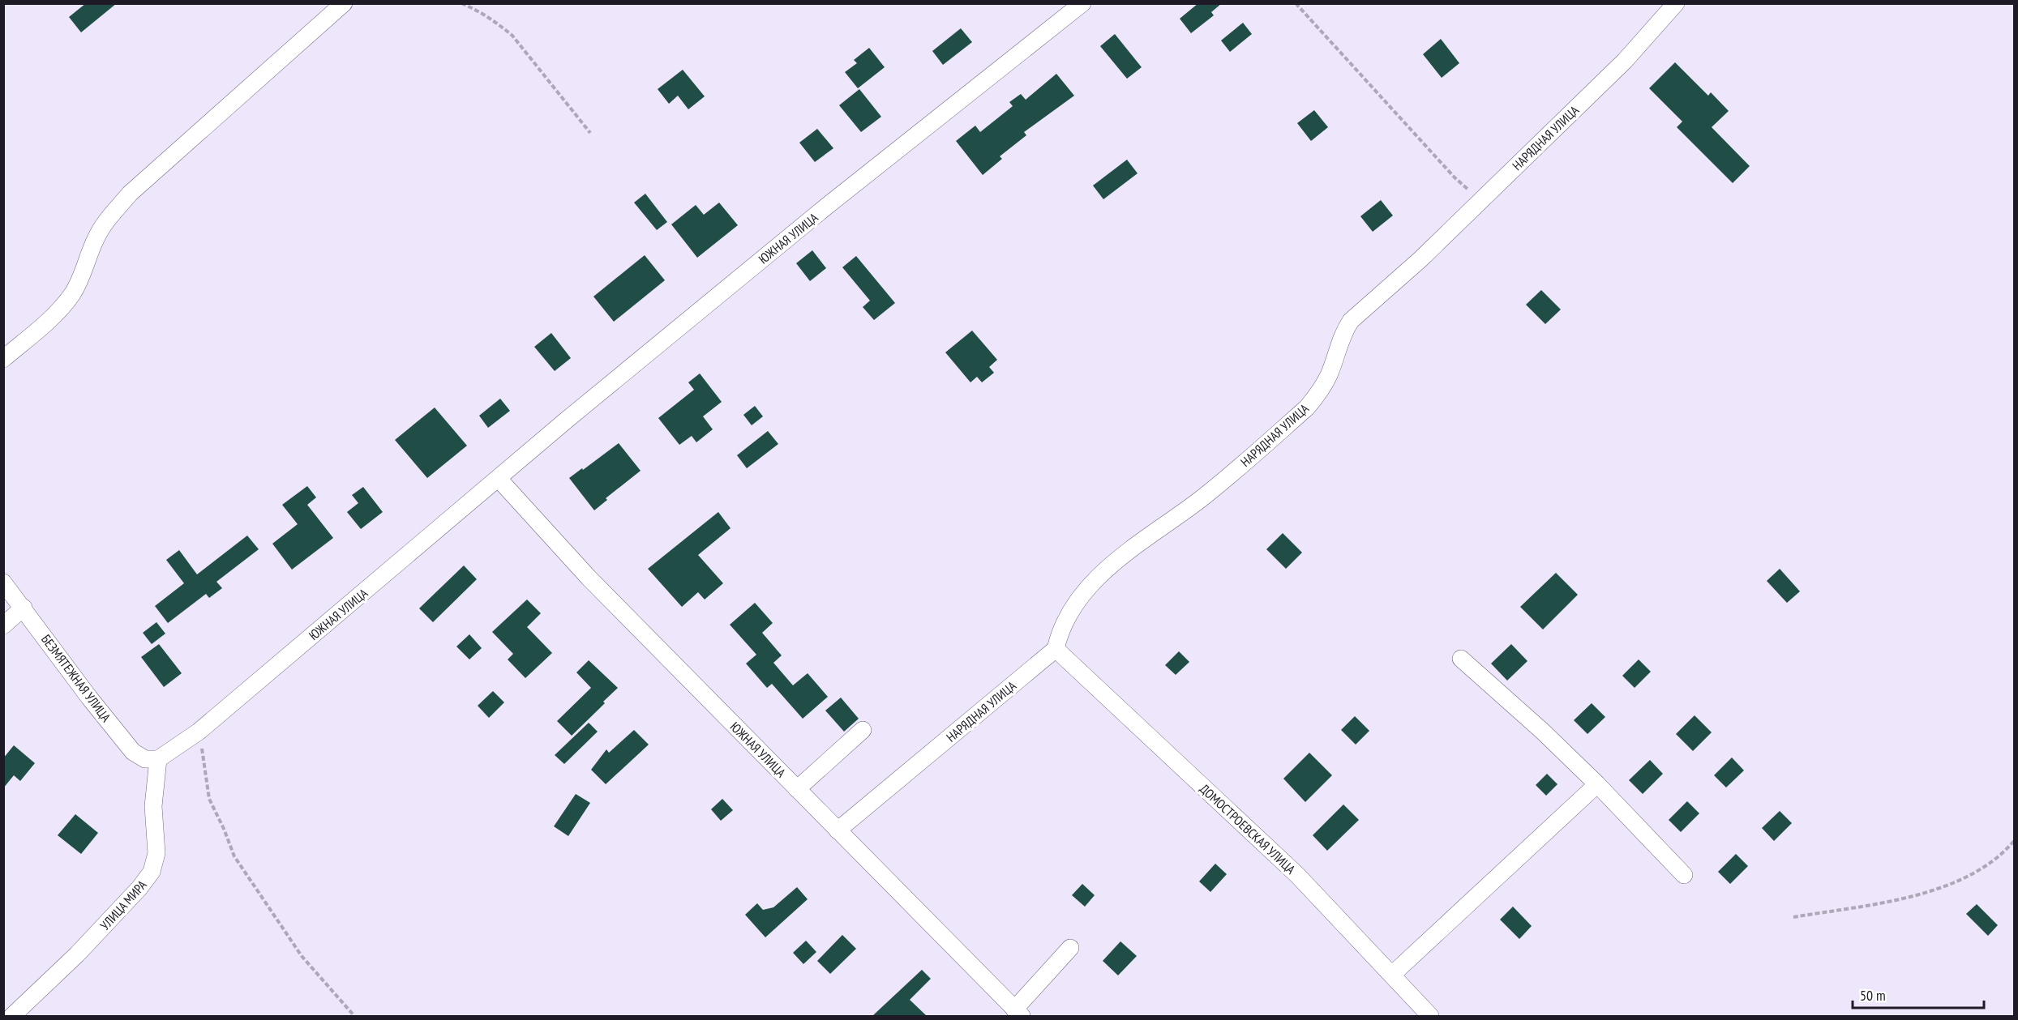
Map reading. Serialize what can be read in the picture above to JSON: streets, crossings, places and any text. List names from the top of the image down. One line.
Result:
{"streets":{"street":["НАРЯДНАЯ УЛИЦА","ЮЖНАЯ УЛИЦА","БЕЗМЯТЕЖНАЯ УЛИЦА","ДОМОСТРОЕВСКАЯ УЛИЦА","УЛИЦА МИРА"]},"crossings":[["НАРЯДНАЯ УЛИЦА","ЮЖНАЯ УЛИЦА"],["НАРЯДНАЯ УЛИЦА","ДОМОСТРОЕВСКАЯ УЛИЦА"],["ЮЖНАЯ УЛИЦА","БЕЗМЯТЕЖНАЯ УЛИЦА"],["ЮЖНАЯ УЛИЦА","УЛИЦА МИРА"],["БЕЗМЯТЕЖНАЯ УЛИЦА","УЛИЦА МИРА"]],"scale_bar":"50 m"}
